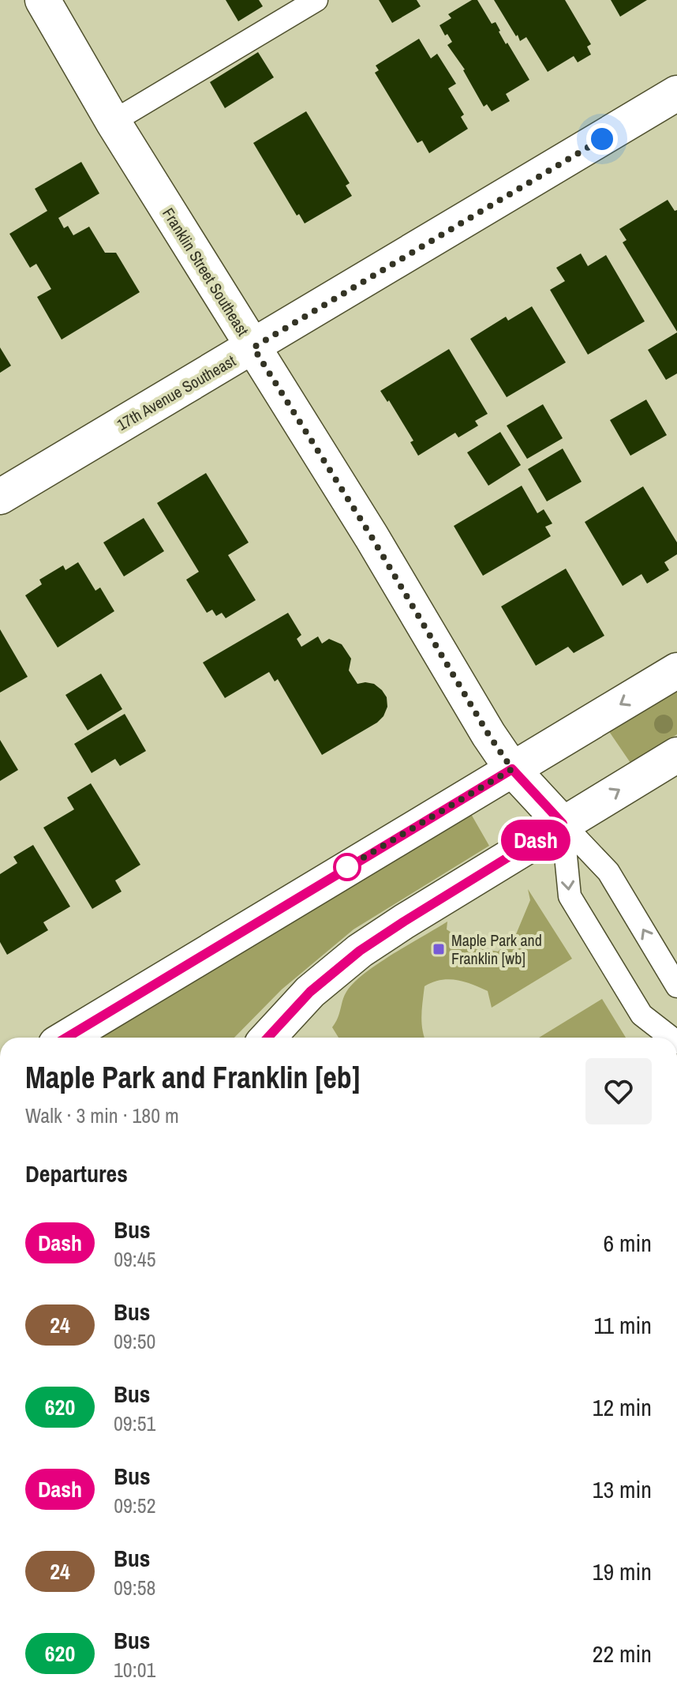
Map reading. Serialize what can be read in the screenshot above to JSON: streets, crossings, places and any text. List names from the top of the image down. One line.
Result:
{"streets":{"street":["Franklin Street Southeast","17th Avenue Southeast"]},"crossings":[["Franklin Street Southeast","17th Avenue Southeast"]],"places":{"transit":["Maple Park and Franklin [wb]"]},"lines":["bus line Dash"],"page":{"on_map":"Dash","heading":[["Maple Park and Franklin [eb]","Walk · 3 min · 180 m"],"Departures"],"list":[{"mark":"Dash","name":"Bus","note":"09:45","value":"6 min"},{"mark":"24","name":"Bus","note":"09:50","value":"11 min"},{"mark":"620","name":"Bus","note":"09:51","value":"12 min"},{"mark":"Dash","name":"Bus","note":"09:52","value":"13 min"},{"mark":"24","name":"Bus","note":"09:58","value":"19 min"},{"mark":"620","name":"Bus","note":"10:01","value":"22 min"}]}}
